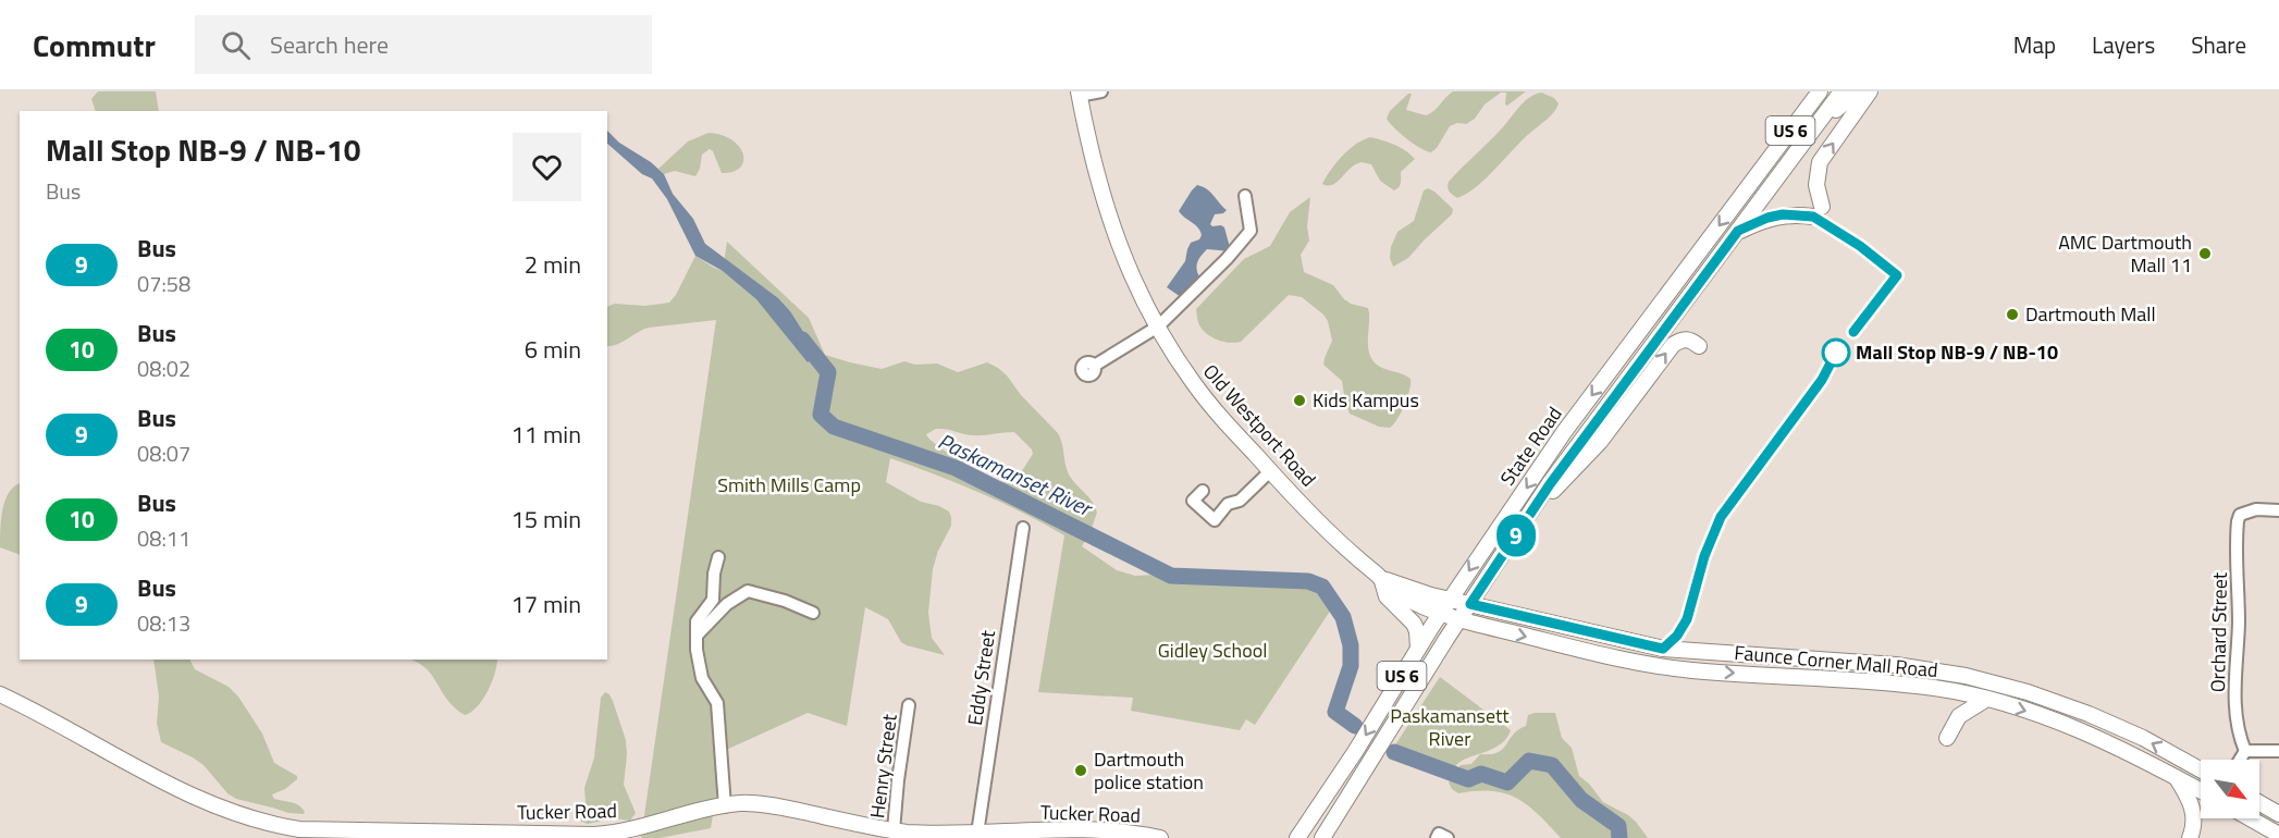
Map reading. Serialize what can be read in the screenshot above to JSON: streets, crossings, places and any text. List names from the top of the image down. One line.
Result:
{"streets":{"main road":["US 6","Old Westport Road","State Road","Faunce Corner Mall Road","Tucker Road"],"street":["Orchard Street","Eddy Street","Henry Street"]},"crossings":[["Old Westport Road","State Road"],["Old Westport Road","Faunce Corner Mall Road"],["State Road","Faunce Corner Mall Road"],["Eddy Street","Tucker Road"],["Henry Street","Tucker Road"]],"water":["Paskamanset River"],"parks":["Smith Mills Camp","Gidley School","Paskamansett River"],"places":["AMC Dartmouth Mall 11","Dartmouth Mall","Mall Stop NB-9 / NB-10","Kids Kampus","Dartmouth police station"],"lines":["bus line 9"],"north":"bottom right","page":{"header":"Commutr","search":"Search here","nav":["Map","Layers","Share"],"on_map":"9","heading":["Mall Stop NB-9 / NB-10","Bus"],"list":[{"mark":"9","name":"Bus","note":"07:58","value":"2 min"},{"mark":"10","name":"Bus","note":"08:02","value":"6 min"},{"mark":"9","name":"Bus","note":"08:07","value":"11 min"},{"mark":"10","name":"Bus","note":"08:11","value":"15 min"},{"mark":"9","name":"Bus","note":"08:13","value":"17 min"}]}}
